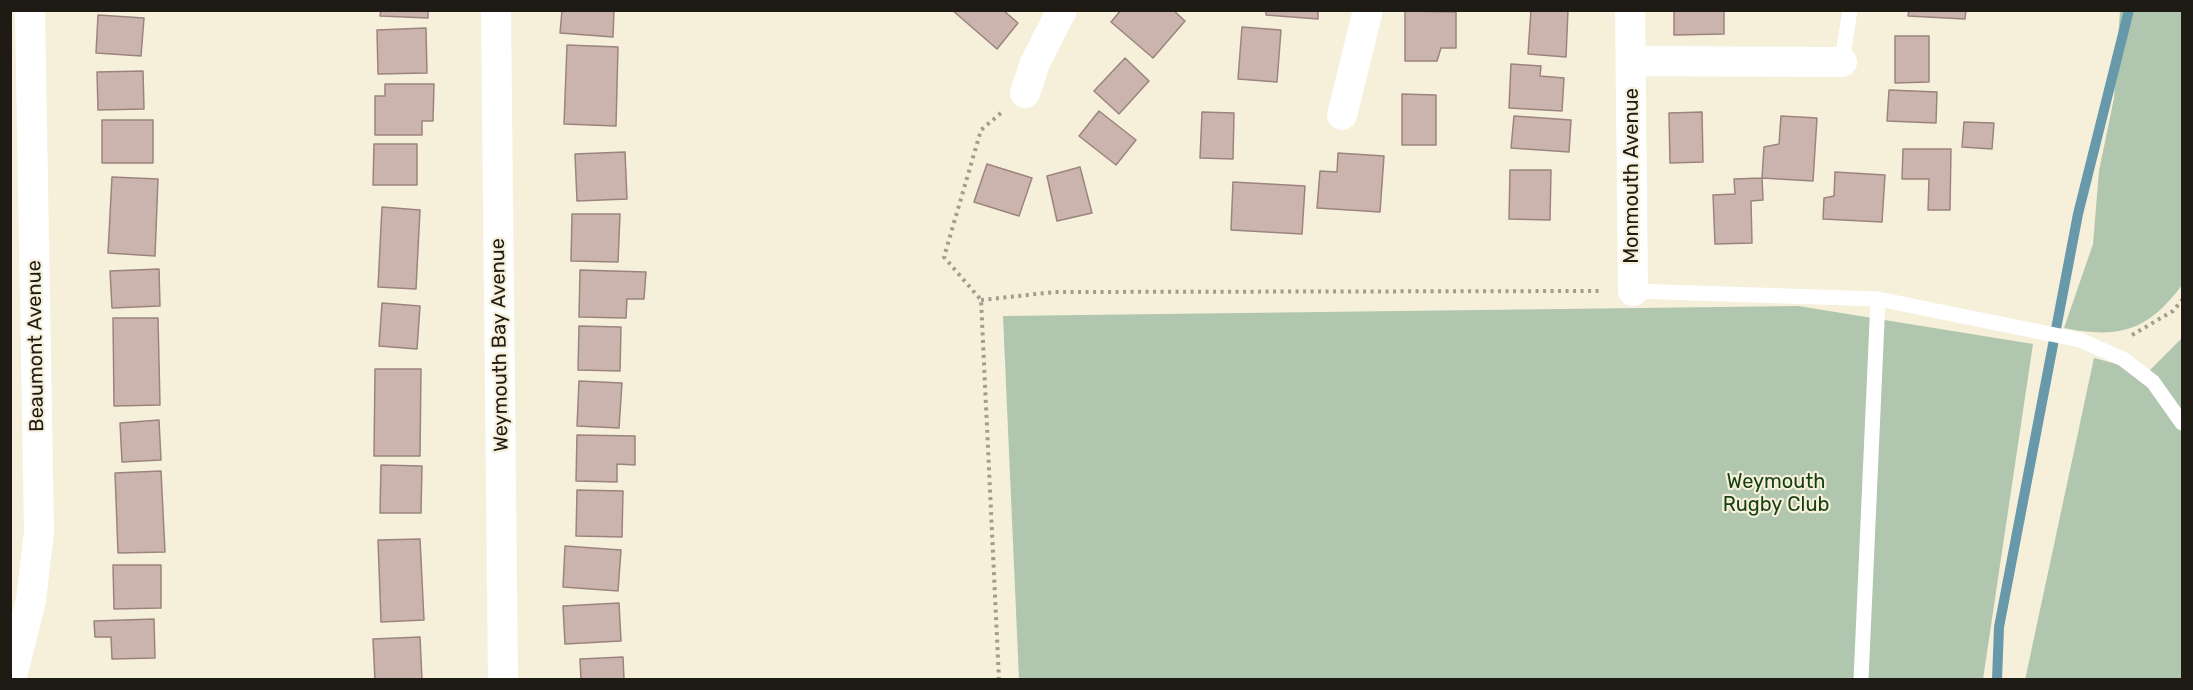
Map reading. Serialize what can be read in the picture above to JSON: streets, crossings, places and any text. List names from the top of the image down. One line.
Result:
{"streets":{"street":["Monmouth Avenue","Weymouth Bay Avenue","Beaumont Avenue"]},"parks":["Weymouth Rugby Club"]}
